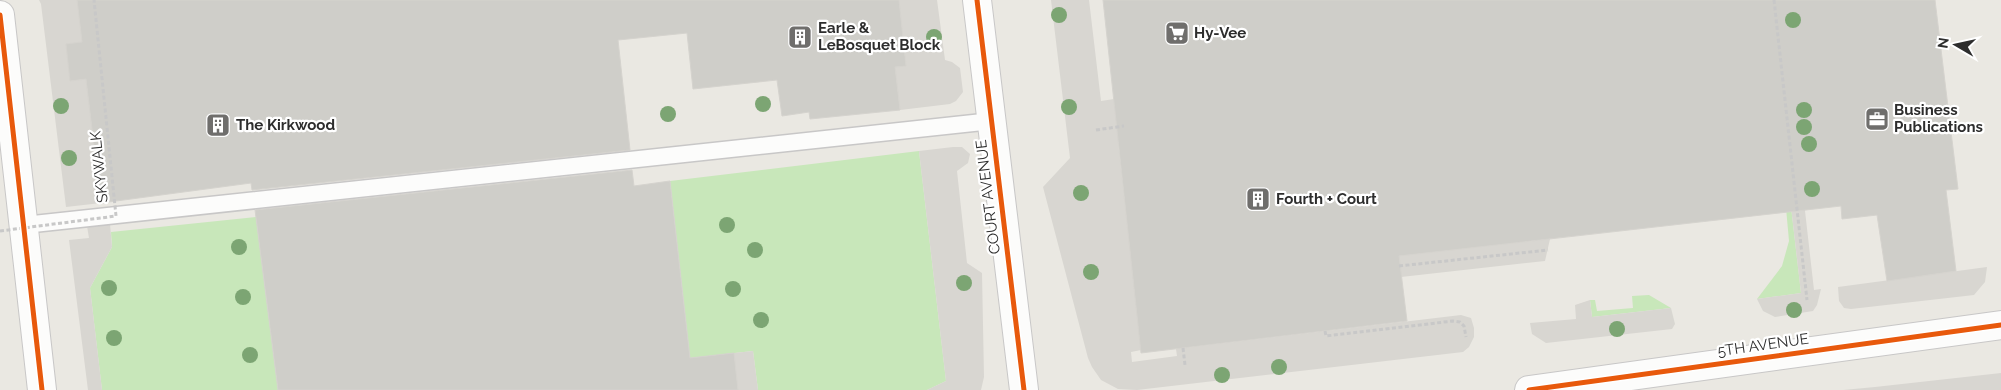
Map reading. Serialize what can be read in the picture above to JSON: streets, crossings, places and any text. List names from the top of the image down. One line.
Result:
{"streets":{"street":["COURT AVENUE","5TH AVENUE"],"path":["SKYWALK"]},"places":{"supermarket":["Hy-Vee"],"building":["Earle & LeBosquet Block","The Kirkwood","Fourth + Court"],"office":["Business Publications"]},"north":"left"}
